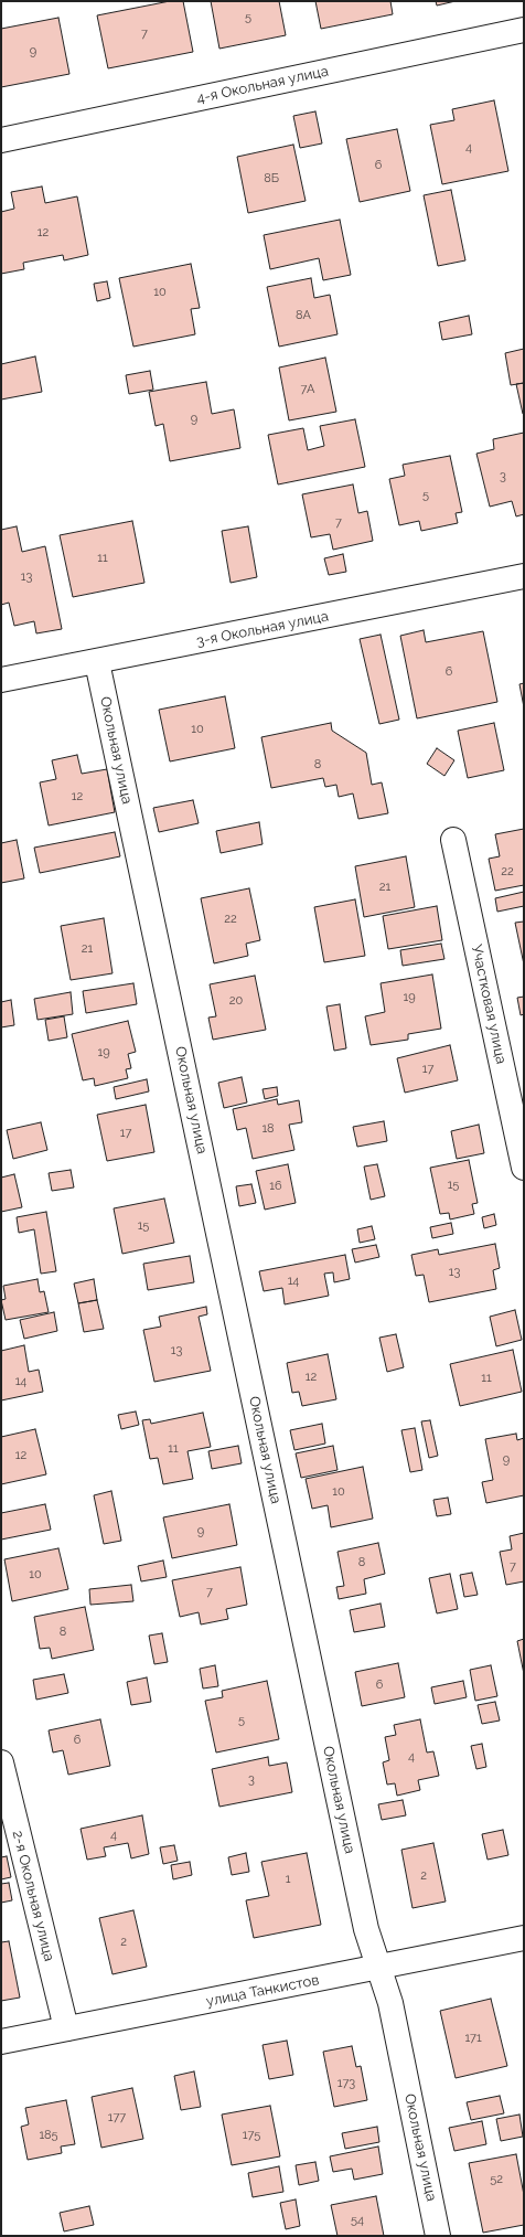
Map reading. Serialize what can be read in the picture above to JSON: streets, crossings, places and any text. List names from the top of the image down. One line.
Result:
{"streets":{"street":["4-я Окольная улица","3-я Окольная улица","Окольная улица","Участковая улица","2-я Окольная улица","улица Танкистов"]},"crossings":[["3-я Окольная улица","Окольная улица"],["Окольная улица","улица Танкистов"],["2-я Окольная улица","улица Танкистов"]],"house_numbers":["5","7","9","4","6","8Б","12","10","8А","7А","9","3","5","7","11","13","6","10","8","12","22","21","22","21","19","20","19","17","18","17","15","16","15","13","14","13","12","11","14","11","12","9","10","9","8","7","10","7","8","6","5","6","4","3","4","2","1","2","171","173","177","185","175","52","54"]}
